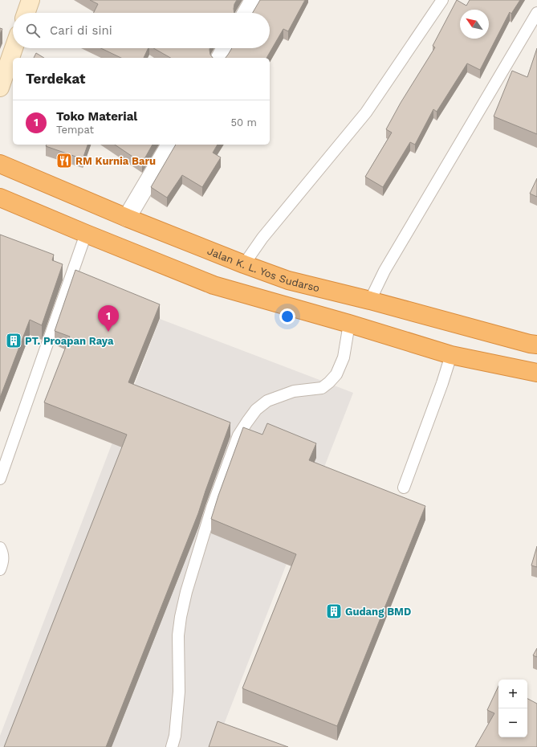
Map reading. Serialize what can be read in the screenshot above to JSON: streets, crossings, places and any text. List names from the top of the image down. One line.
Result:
{"streets":{"highway":["Jalan K. L. Yos Sudarso"]},"places":{"restaurant":["RM Kurnia Baru"],"building":["PT. Proapan Raya","Gudang BMD"]},"north":"top left","page":{"search":"Cari di sini","heading":"Terdekat","list":[{"mark":"1","name":"Toko Material","note":"Tempat","value":"50 m"}],"pins":"1","map_buttons":["+","−"]}}
